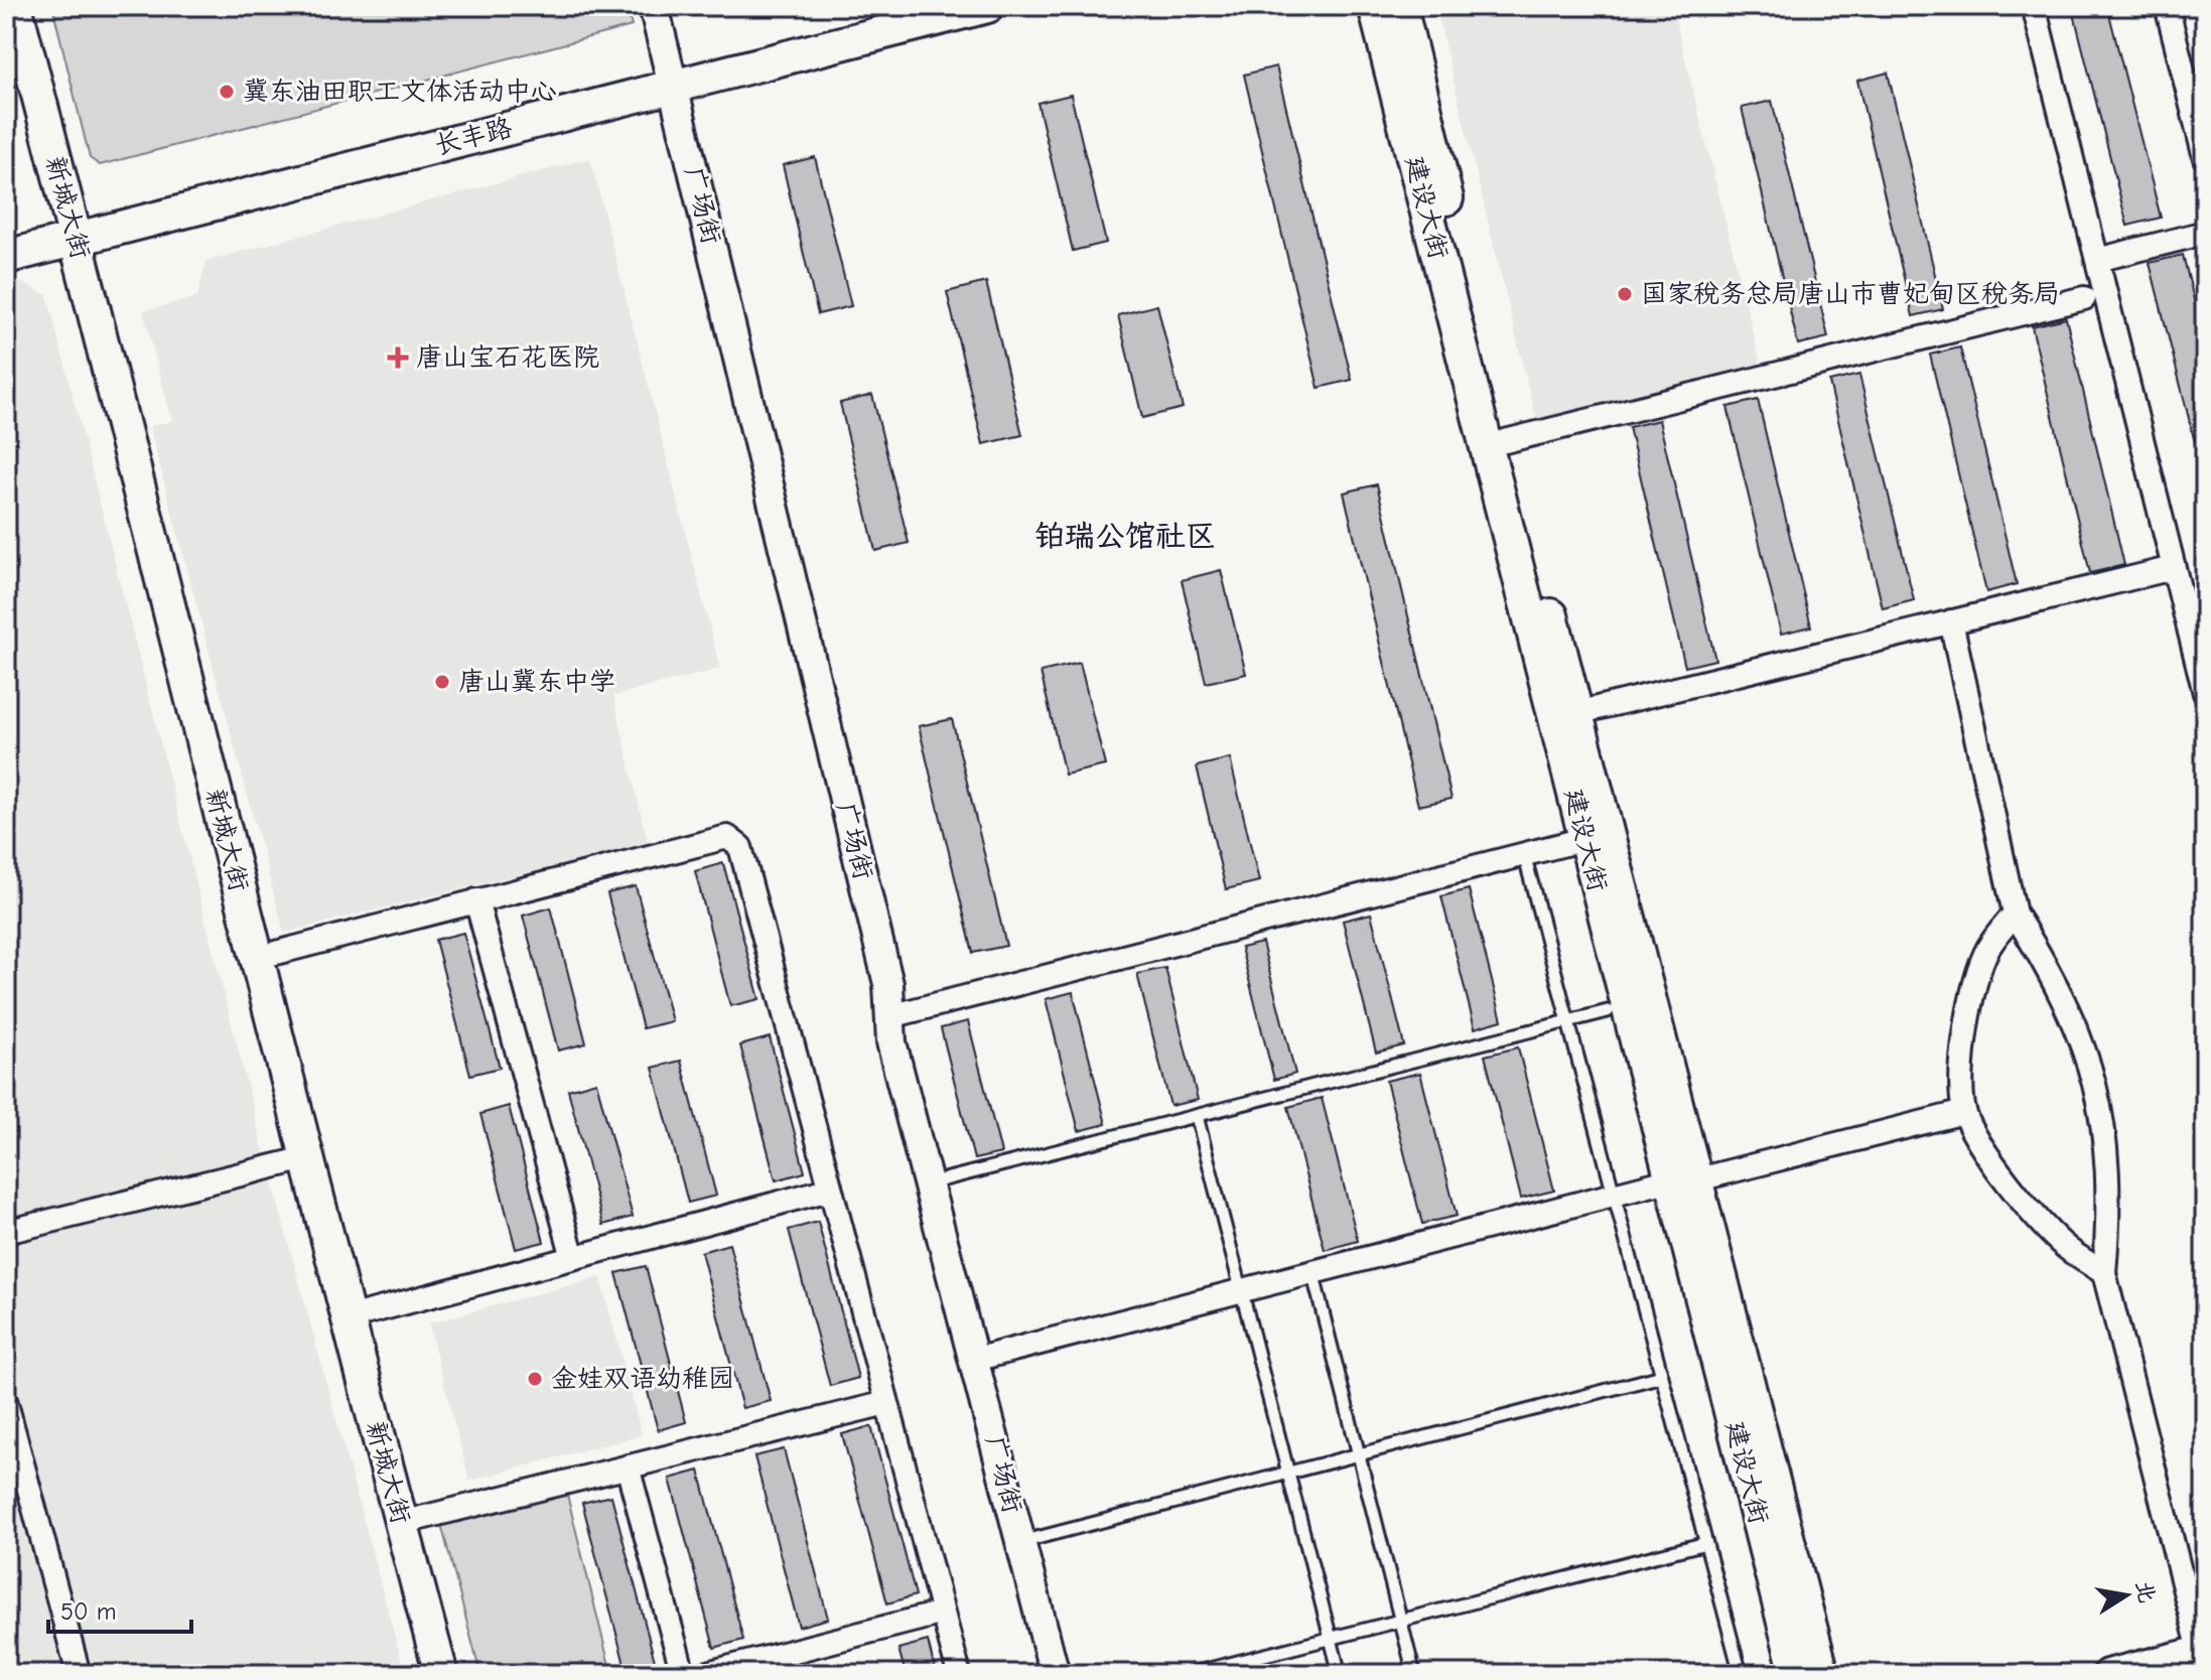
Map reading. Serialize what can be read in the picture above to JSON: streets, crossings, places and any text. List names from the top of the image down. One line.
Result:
{"streets":{"main road":["新城大街","建设大街"],"street":["广场街"]},"districts":["铂瑞公馆社区"],"places":{"other":["冀东油田职工文体活动中心","国家税务总局唐山市曹妃甸区税务局","唐山冀东中学","金娃双语幼稚园"],"health":["唐山宝石花医院"]},"scale_bar":"50 m","north":"right"}
